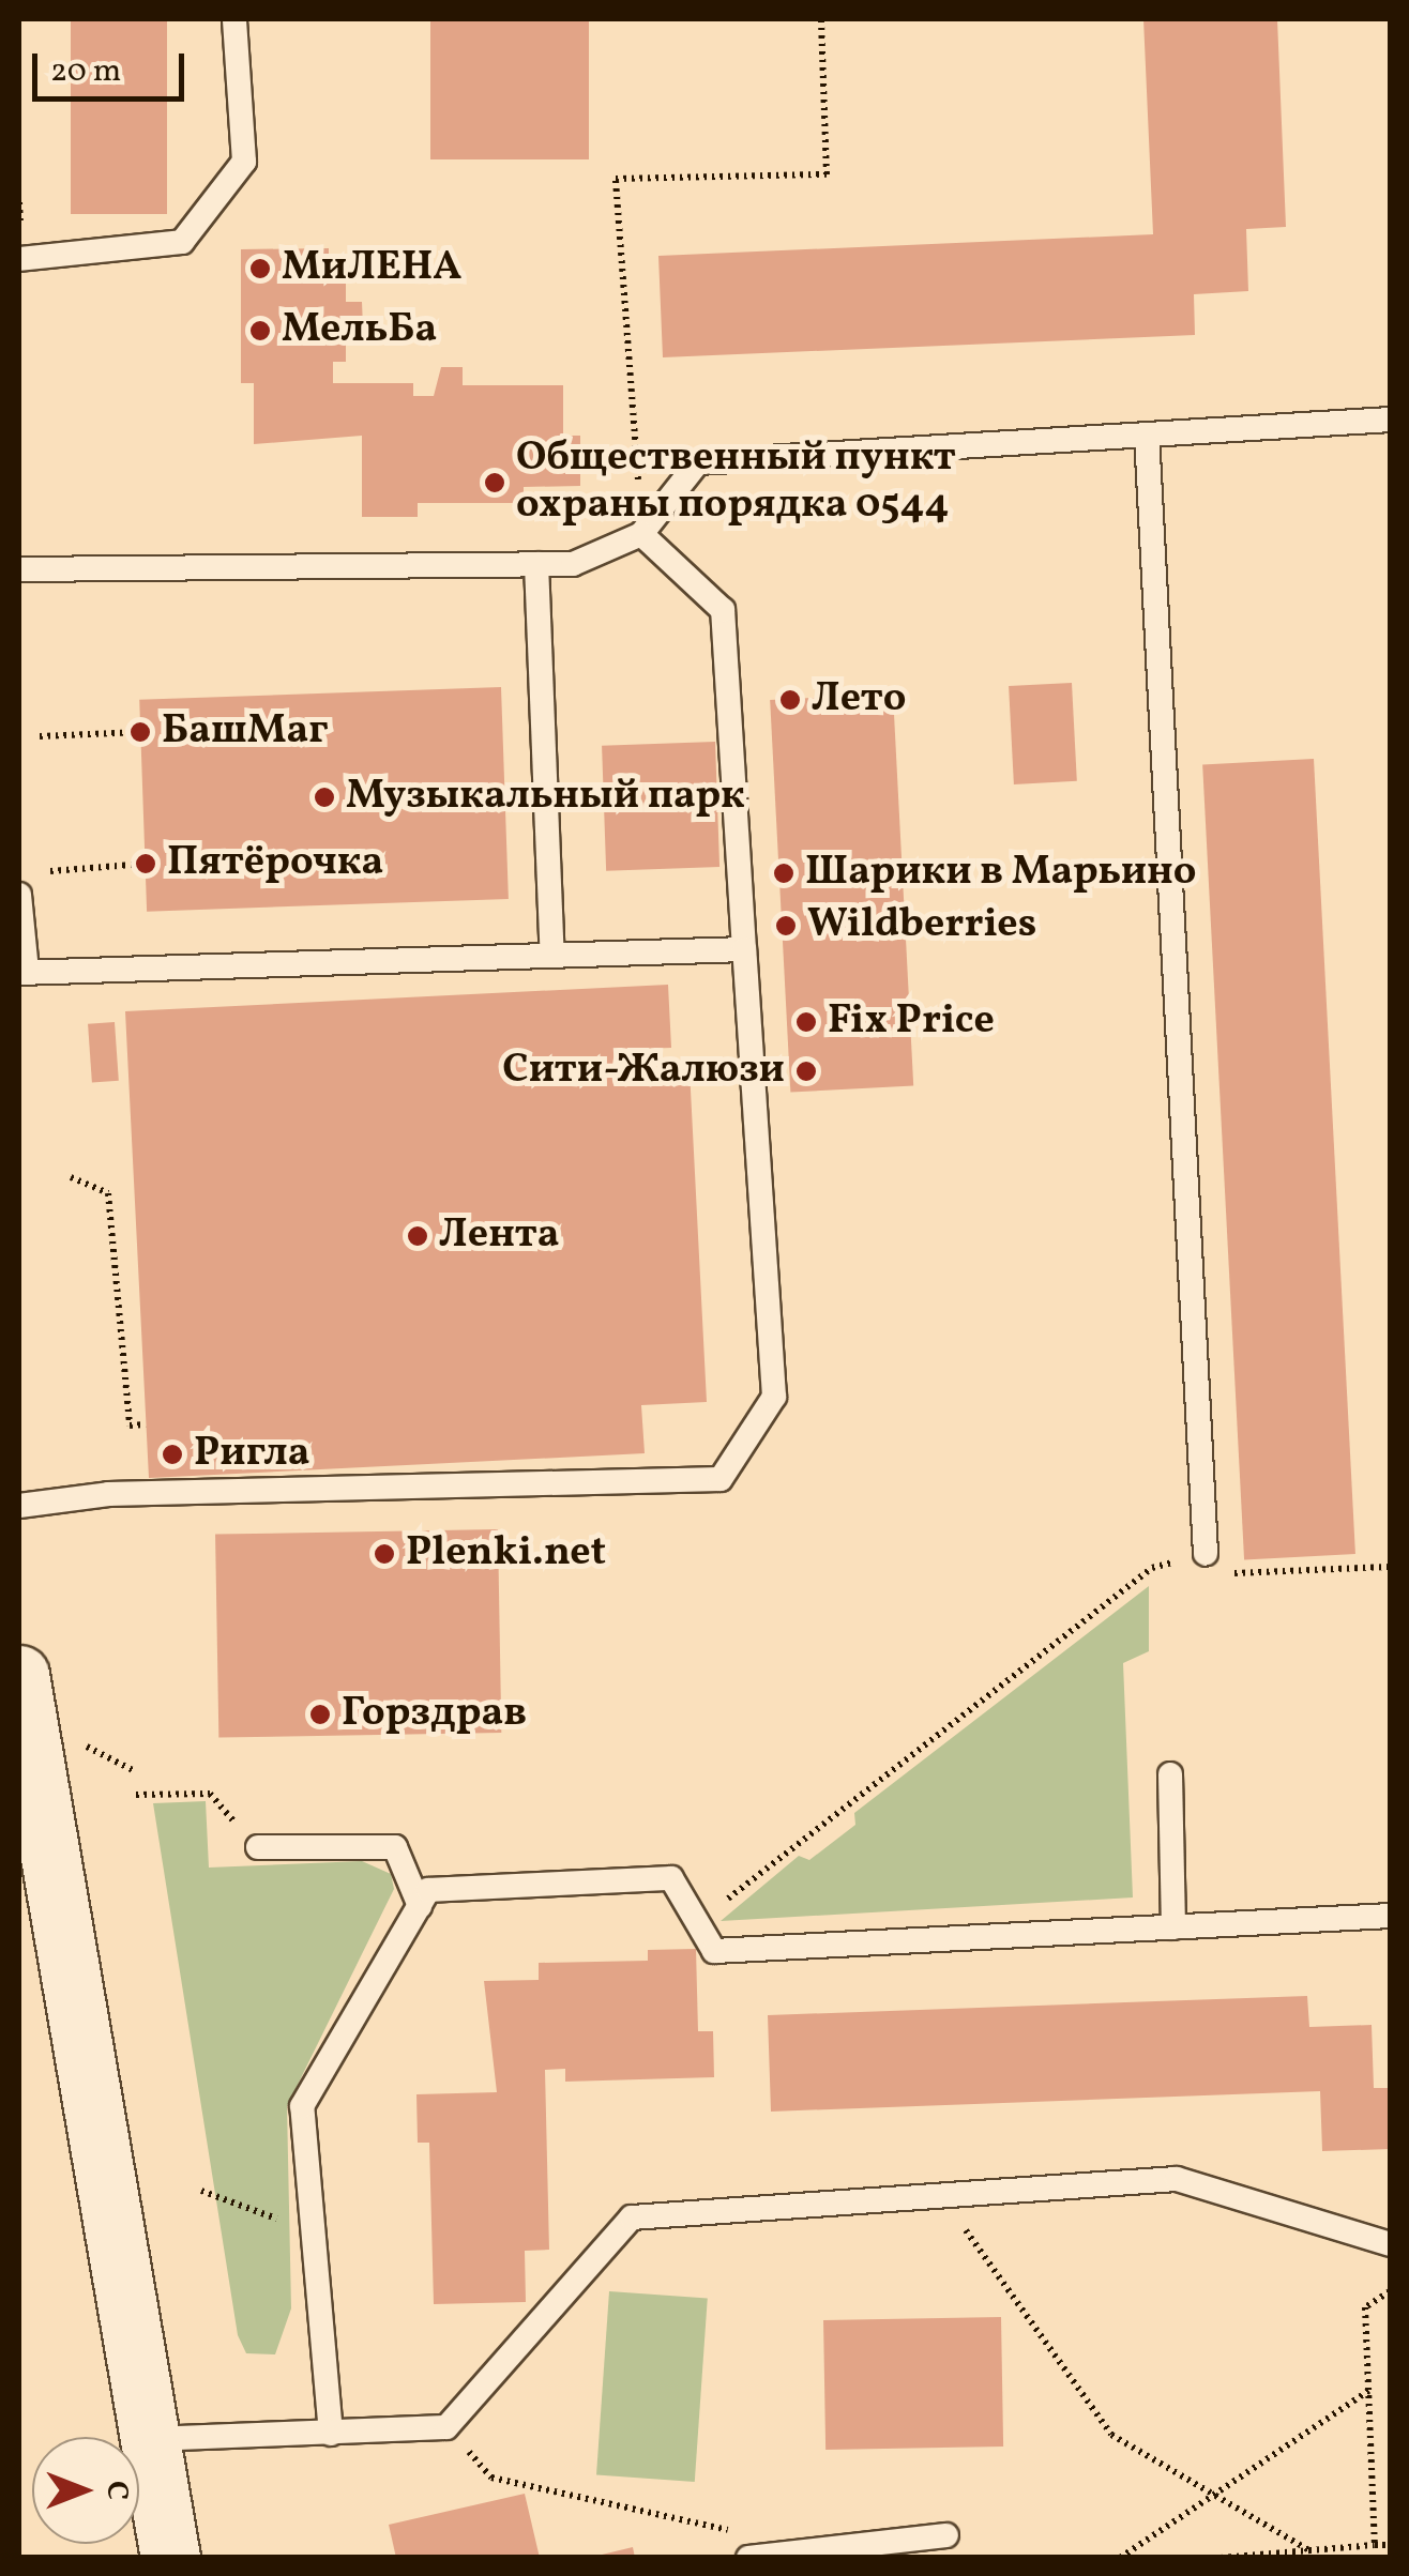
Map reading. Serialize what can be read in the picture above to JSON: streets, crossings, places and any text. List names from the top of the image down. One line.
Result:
{"places":["МиЛЕНА","МельБа","Общественный пункт охраны порядка 0544","Лето","БашМаг","Музыкальный парк","Пятёрочка","Шарики в Марьино","Wildberries","Fix Price","Сити-Жалюзи","Лента","Ригла","Plenki.net","Горздрав"],"scale_bar":"20 m","north":"right"}
